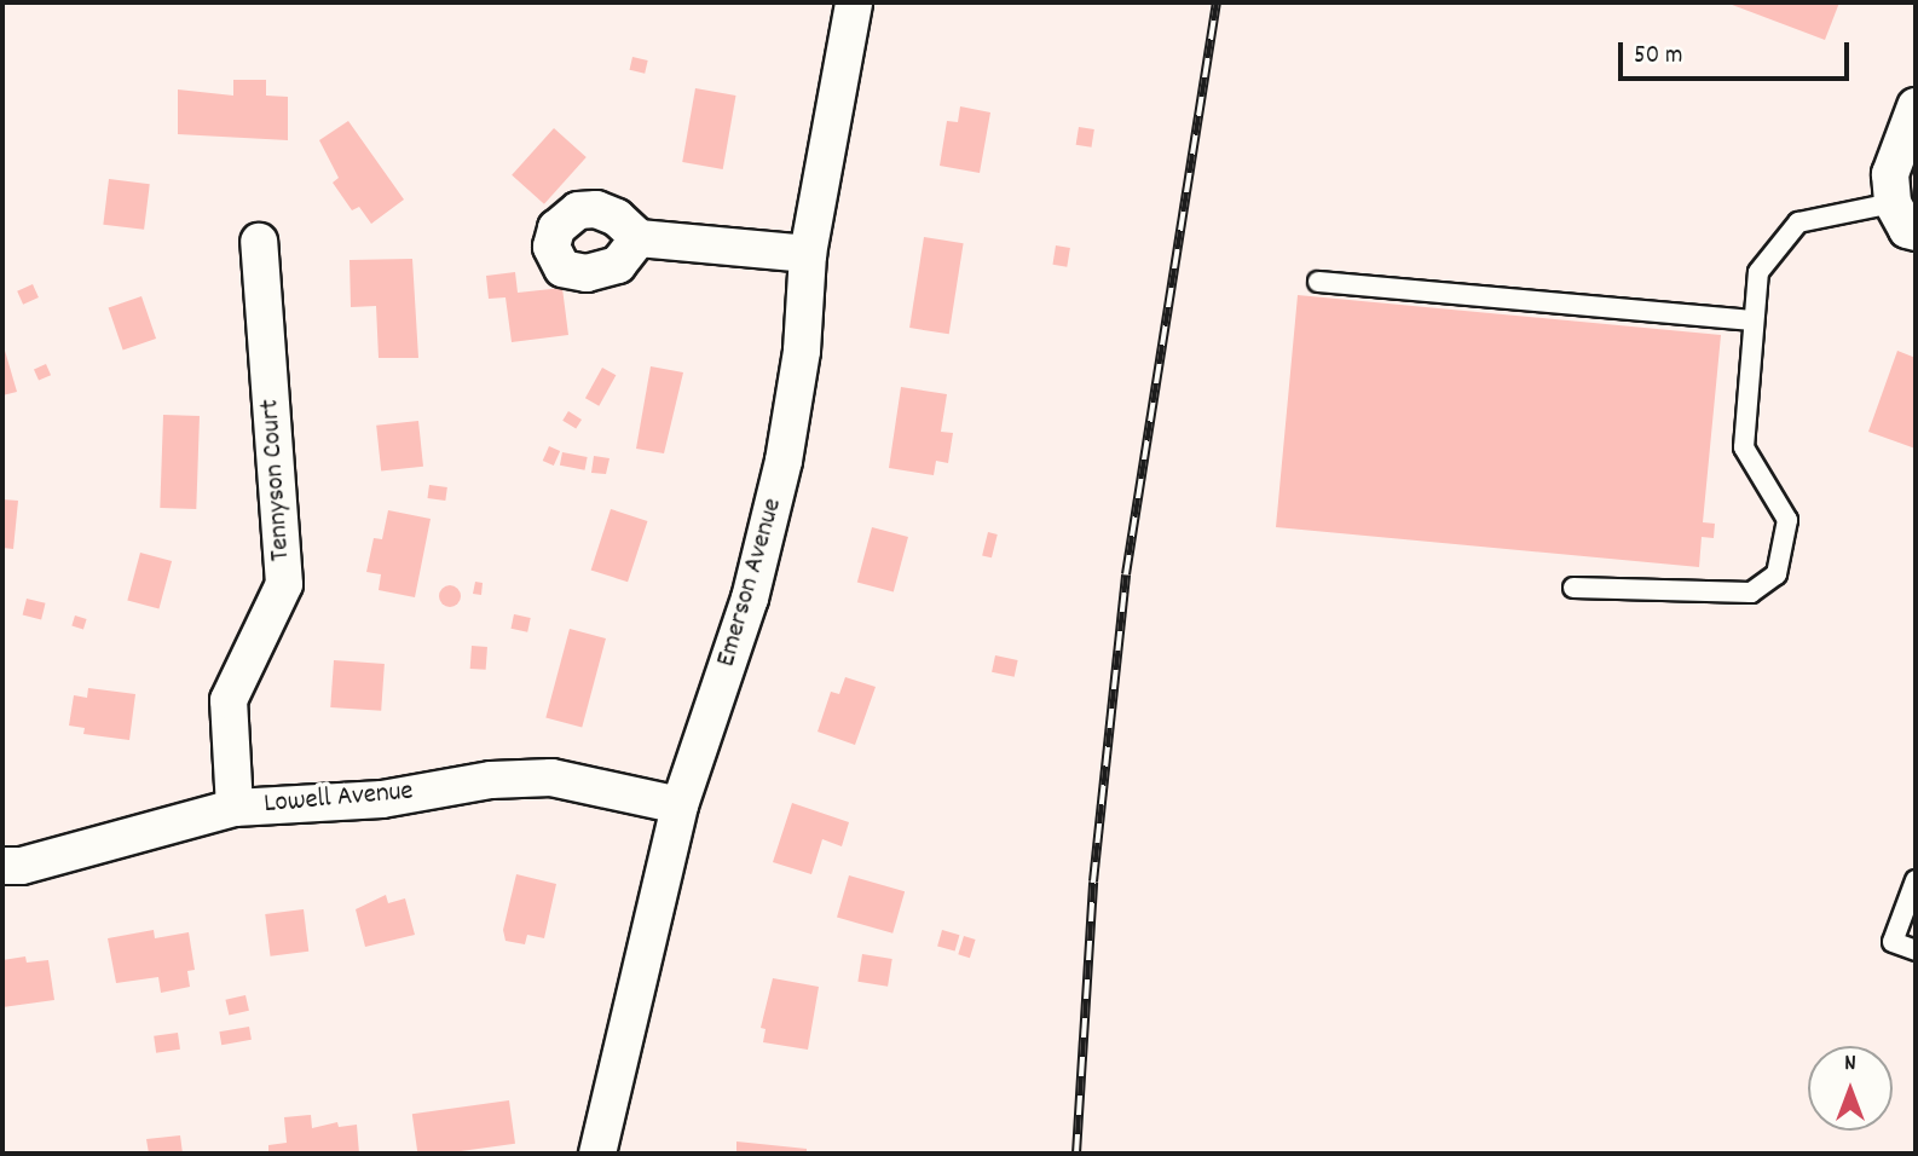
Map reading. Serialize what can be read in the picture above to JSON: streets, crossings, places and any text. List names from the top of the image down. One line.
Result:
{"streets":{"street":["Tennyson Court","Emerson Avenue","Lowell Avenue"]},"crossings":[["Tennyson Court","Lowell Avenue"],["Emerson Avenue","Lowell Avenue"]],"scale_bar":"50 m","north":"top"}
